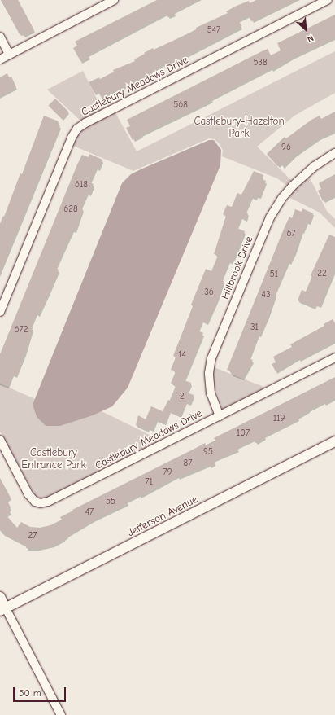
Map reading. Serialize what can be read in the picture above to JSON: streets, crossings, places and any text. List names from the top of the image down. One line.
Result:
{"streets":{"street":["Castlebury Meadows Drive","Hillbrook Drive","Jefferson Avenue"]},"crossings":[["Castlebury Meadows Drive","Hillbrook Drive"]],"parks":["Castlebury-Hazelton Park","Castlebury Entrance Park"],"house_numbers":["547","538","568","96","618","628","67","22","51","36","43","31","672","14","2","119","107","95","87","79","71","55","47","27"],"scale_bar":"50 m","north":"bottom right"}
